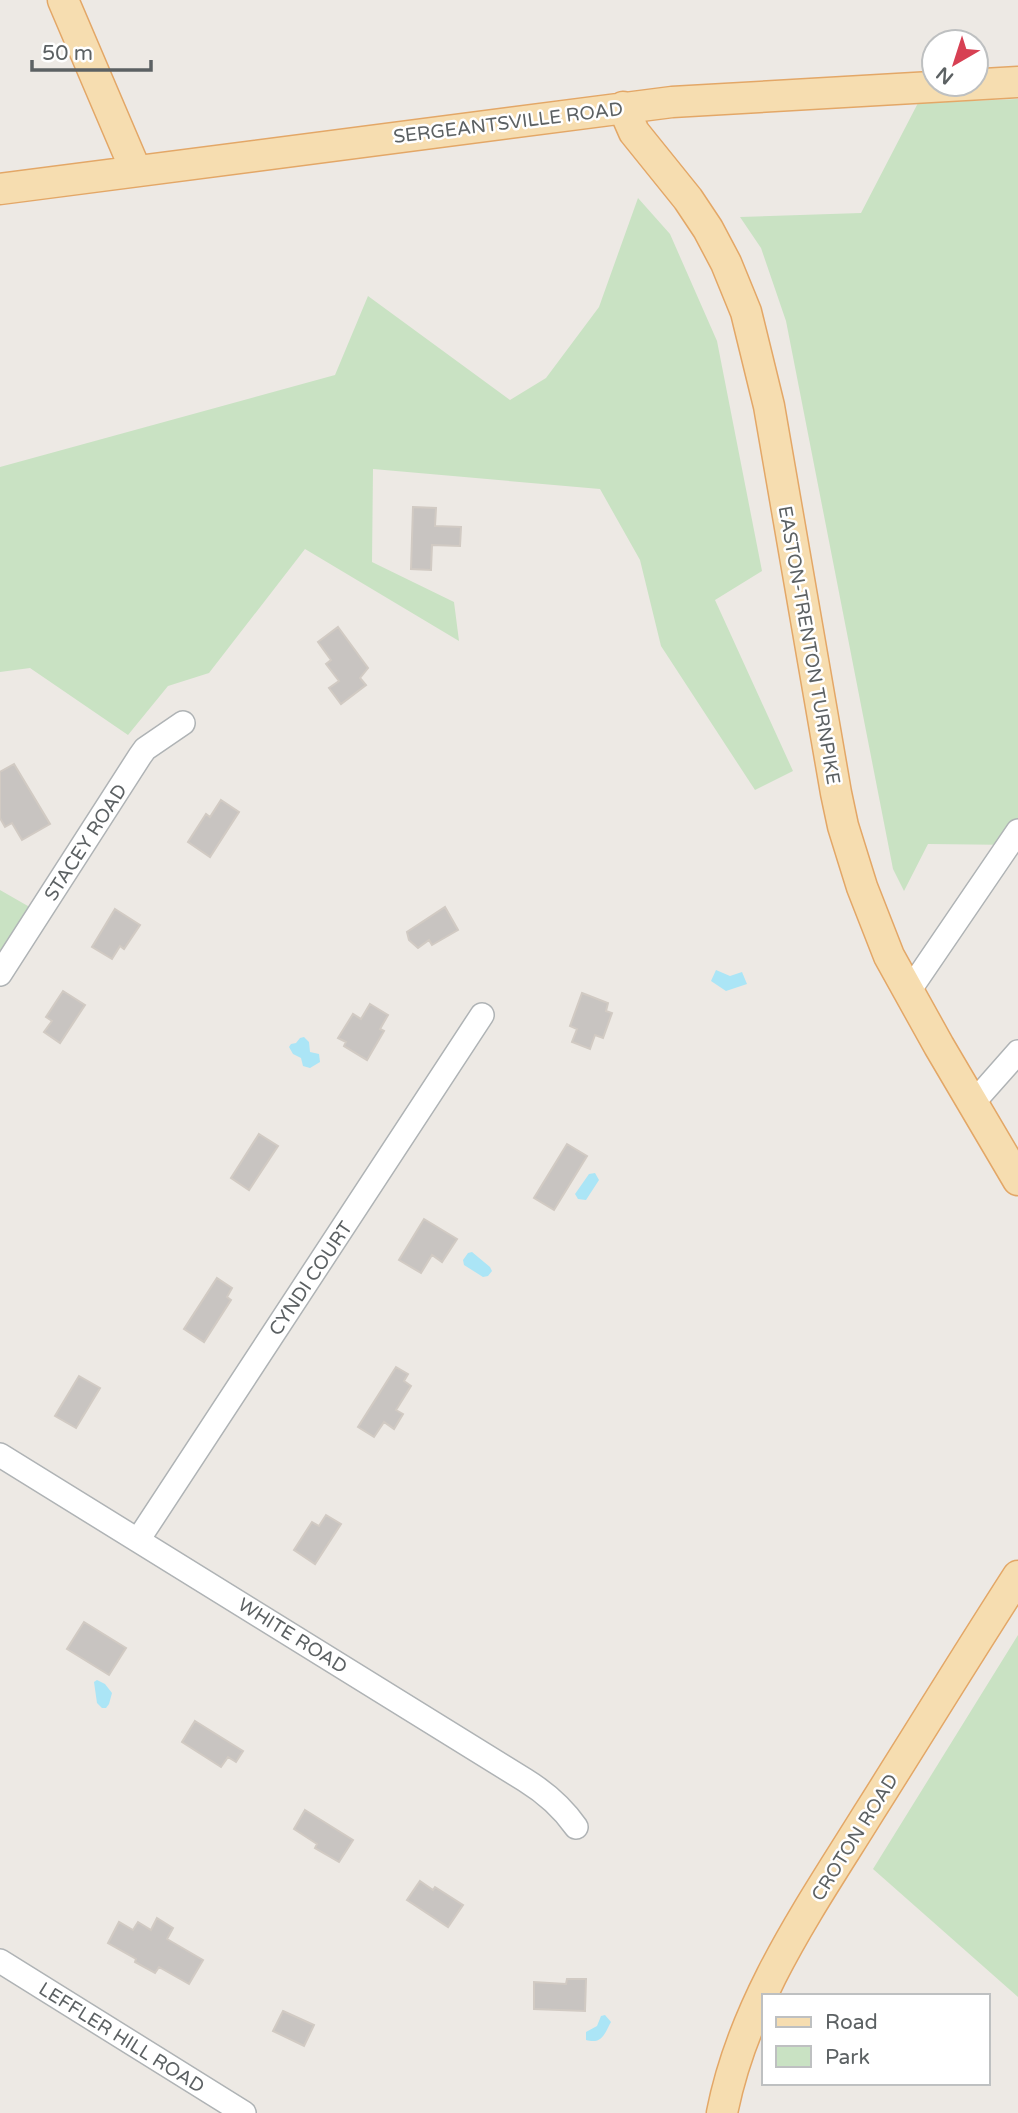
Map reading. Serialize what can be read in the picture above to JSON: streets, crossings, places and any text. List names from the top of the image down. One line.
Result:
{"streets":{"main road":["SERGEANTSVILLE ROAD","EASTON-TRENTON TURNPIKE","CROTON ROAD"],"street":["STACEY ROAD","CYNDI COURT","WHITE ROAD","LEFFLER HILL ROAD"]},"crossings":[["SERGEANTSVILLE ROAD","EASTON-TRENTON TURNPIKE"],["CYNDI COURT","WHITE ROAD"]],"legend":["Road","Park"],"scale_bar":"50 m","north":"bottom left"}
